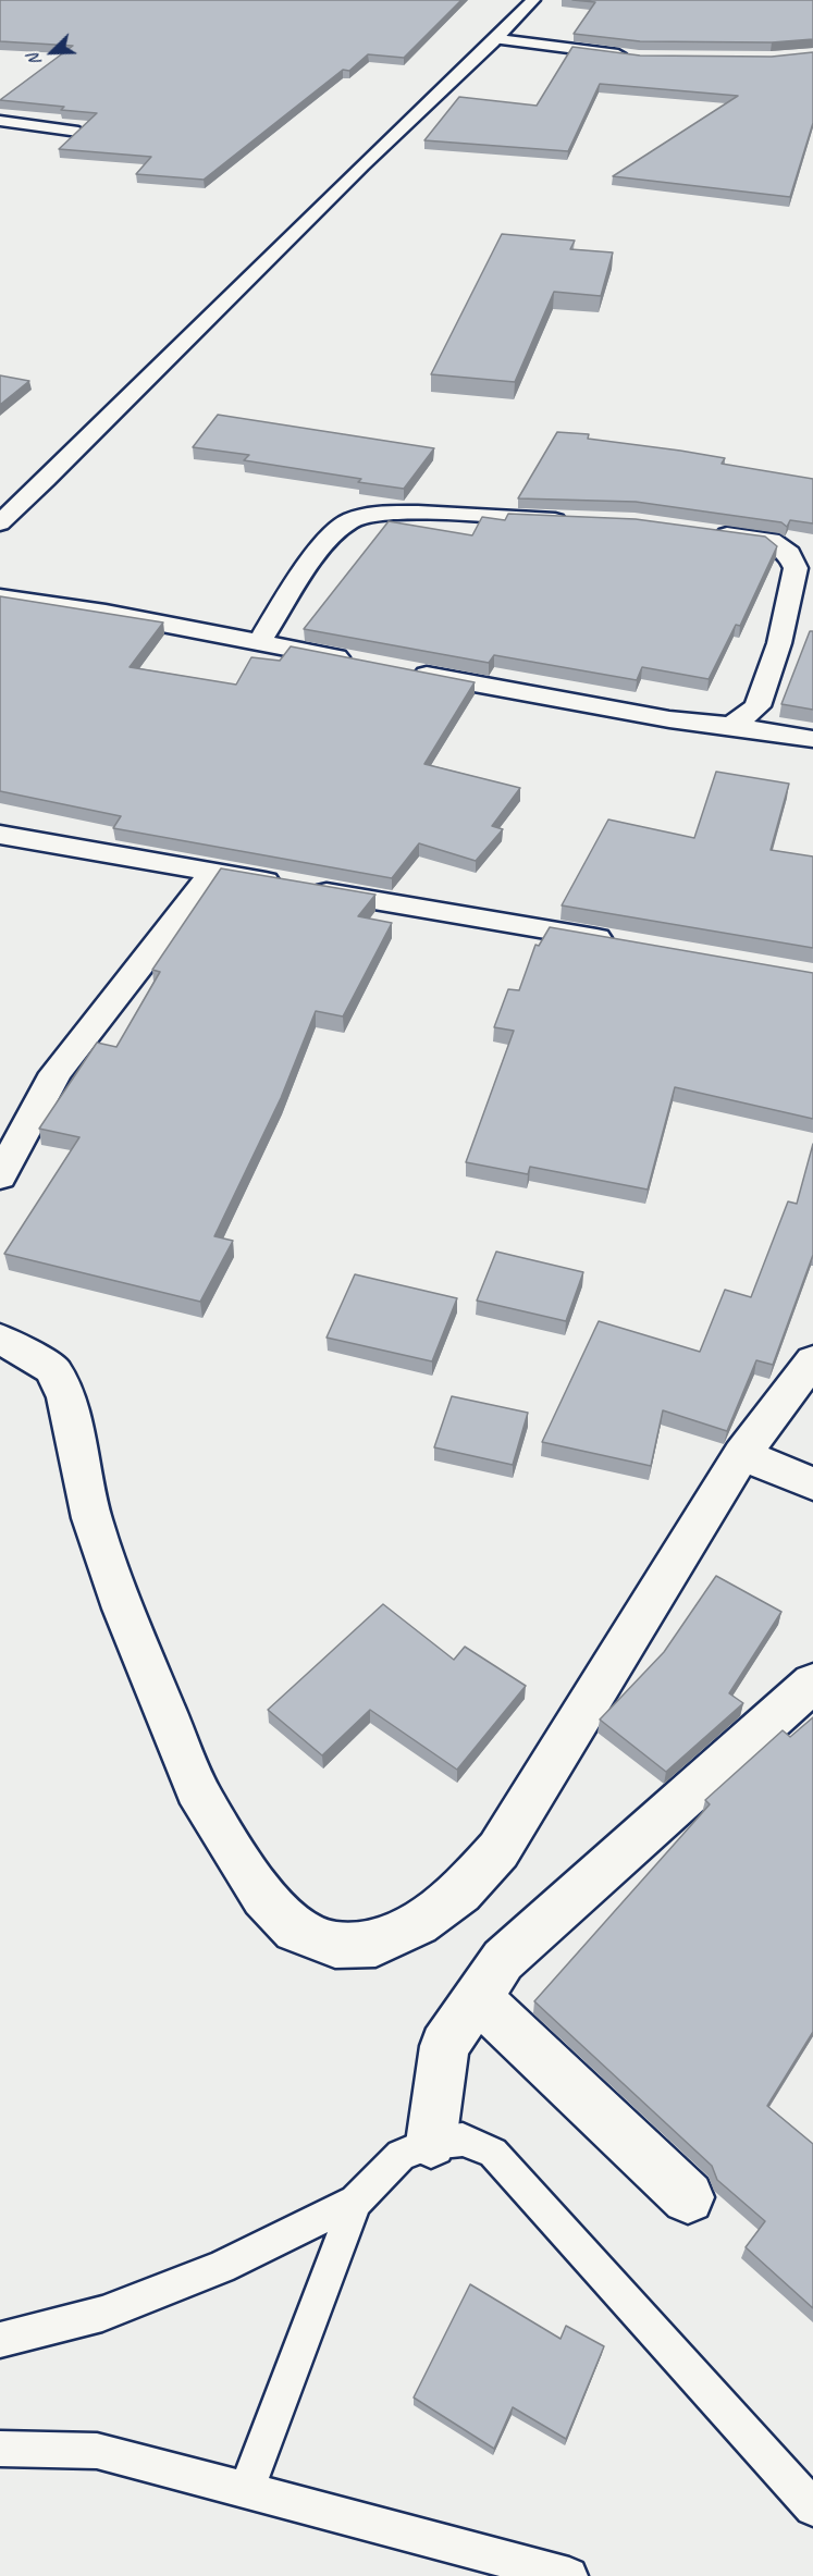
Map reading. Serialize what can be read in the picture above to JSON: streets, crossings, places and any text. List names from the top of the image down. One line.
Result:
{"north":"bottom left"}
